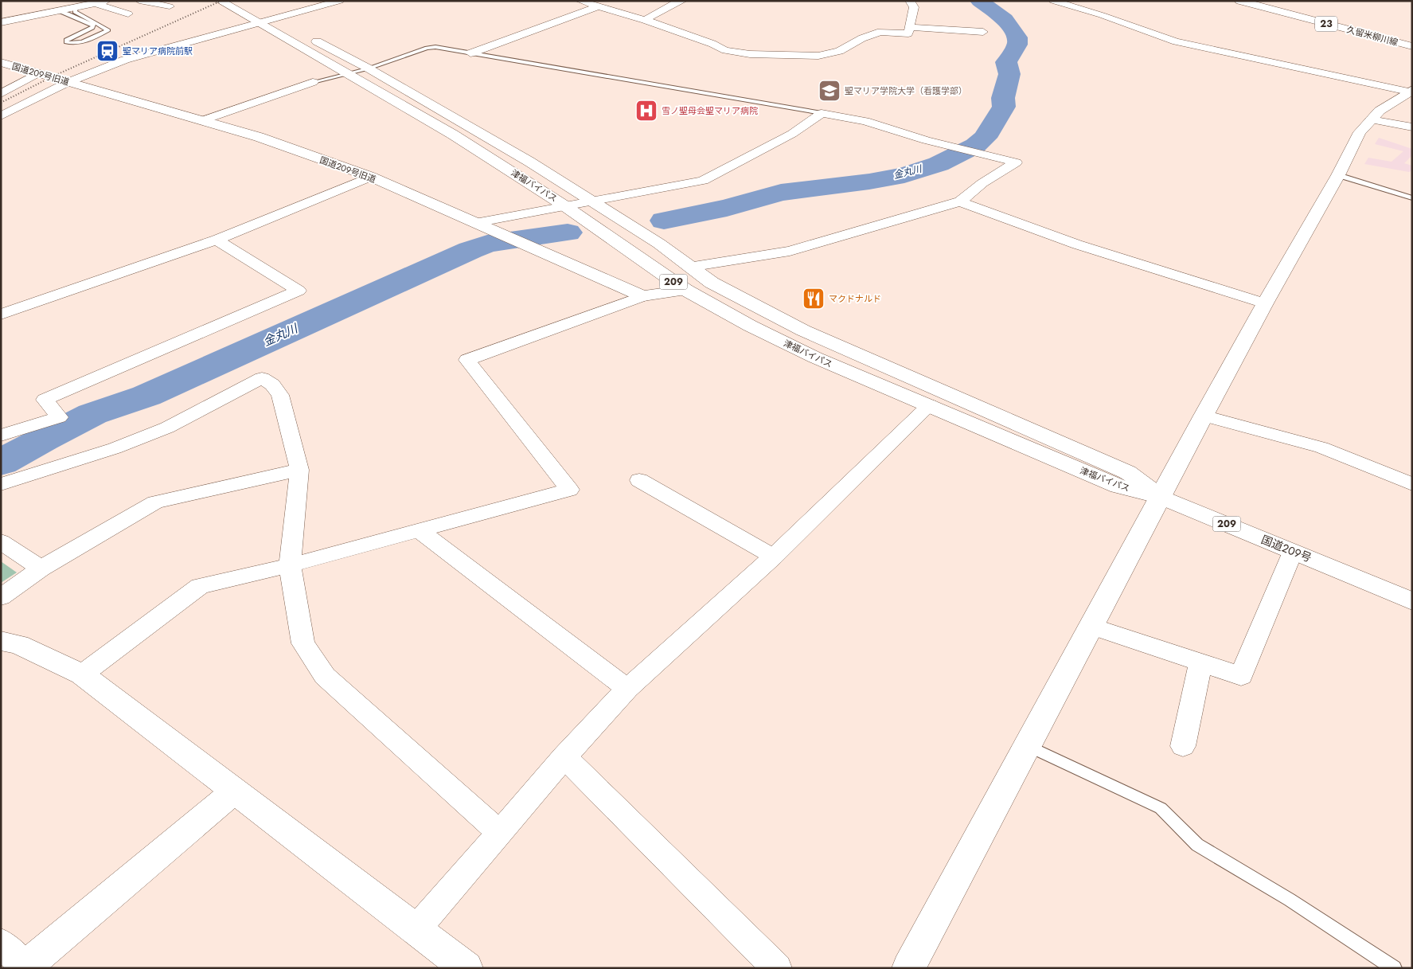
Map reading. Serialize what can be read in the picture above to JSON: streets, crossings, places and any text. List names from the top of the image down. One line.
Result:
{"streets":{"main road":["23","久留米柳川線","国道209号旧道","津福バイパス","209","国道209号"]},"crossings":[["国道209号旧道","209"],["津福バイパス","209"],["津福バイパス","国道209号"]],"water":["金丸川"],"places":{"station":["聖マリア病院前駅"],"school or university":["聖マリア学院大学（看護学部）"],"hospital":["雪ノ聖母会聖マリア病院"],"restaurant":["マクドナルド"]}}
